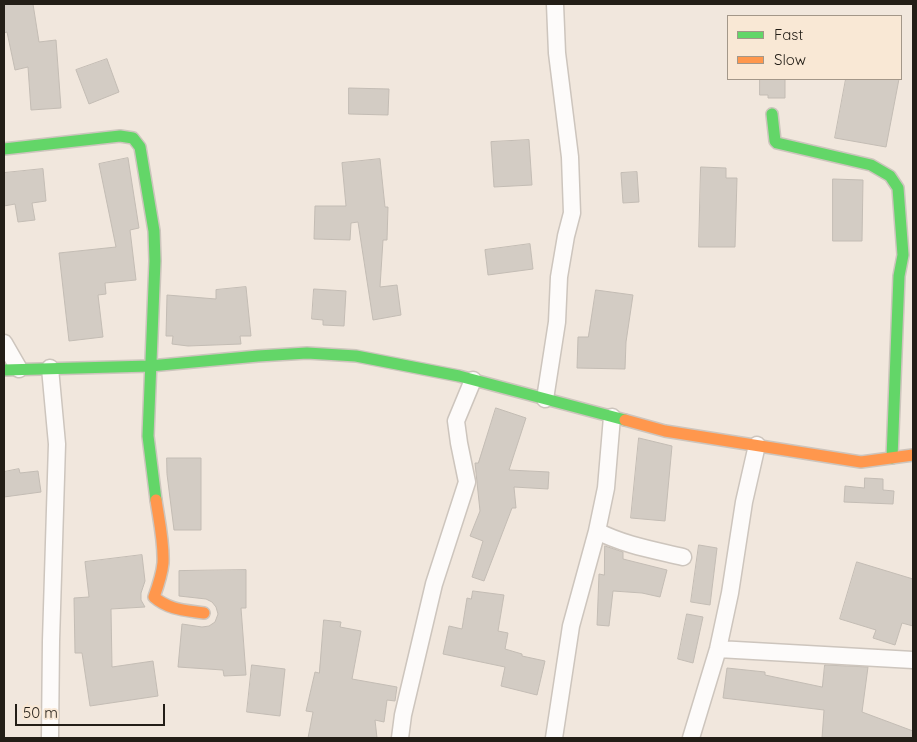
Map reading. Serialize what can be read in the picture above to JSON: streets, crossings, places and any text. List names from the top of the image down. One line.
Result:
{"legend":["Fast","Slow"],"scale_bar":"50 m"}
